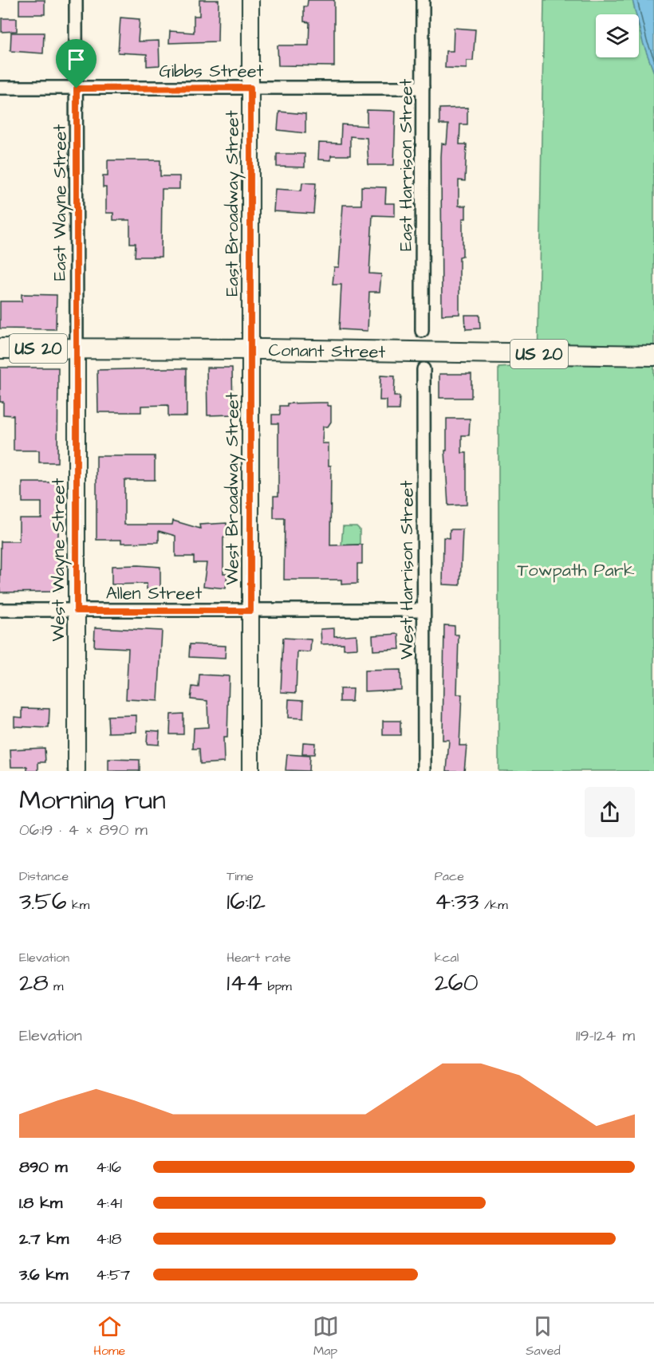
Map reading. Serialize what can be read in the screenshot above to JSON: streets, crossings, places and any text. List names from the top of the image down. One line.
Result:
{"streets":{"main road":["US 20","Conant Street"],"street":["Gibbs Street","East Harrison Street","East Wayne Street","East Broadway Street","West Broadway Street","West Wayne Street","West Harrison Street","Allen Street"]},"crossings":[["Gibbs Street","East Harrison Street"],["Gibbs Street","East Wayne Street"],["Gibbs Street","East Broadway Street"],["East Wayne Street","Conant Street"],["East Wayne Street","West Wayne Street"],["East Broadway Street","Conant Street"],["East Broadway Street","West Broadway Street"],["Conant Street","West Broadway Street"],["Conant Street","West Wayne Street"],["West Broadway Street","Allen Street"],["West Wayne Street","Allen Street"],["West Harrison Street","Allen Street"]],"parks":["Towpath Park"],"page":{"heading":["Morning run","06:19 · 4 × 890 m"],"stats":[["Distance","3.56 km"],["Time","16:12"],["Pace","4:33 /km"],["Elevation","28 m"],["Heart rate","144 bpm"],["kcal","260"]],"chart":["Elevation","119–124 m"],"list":[{"name":"890 m","note":"4:16"},{"name":"1.8 km","note":"4:41"},{"name":"2.7 km","note":"4:18"},{"name":"3.6 km","note":"4:57"}],"tabs":["Home","Map","Saved"]}}
